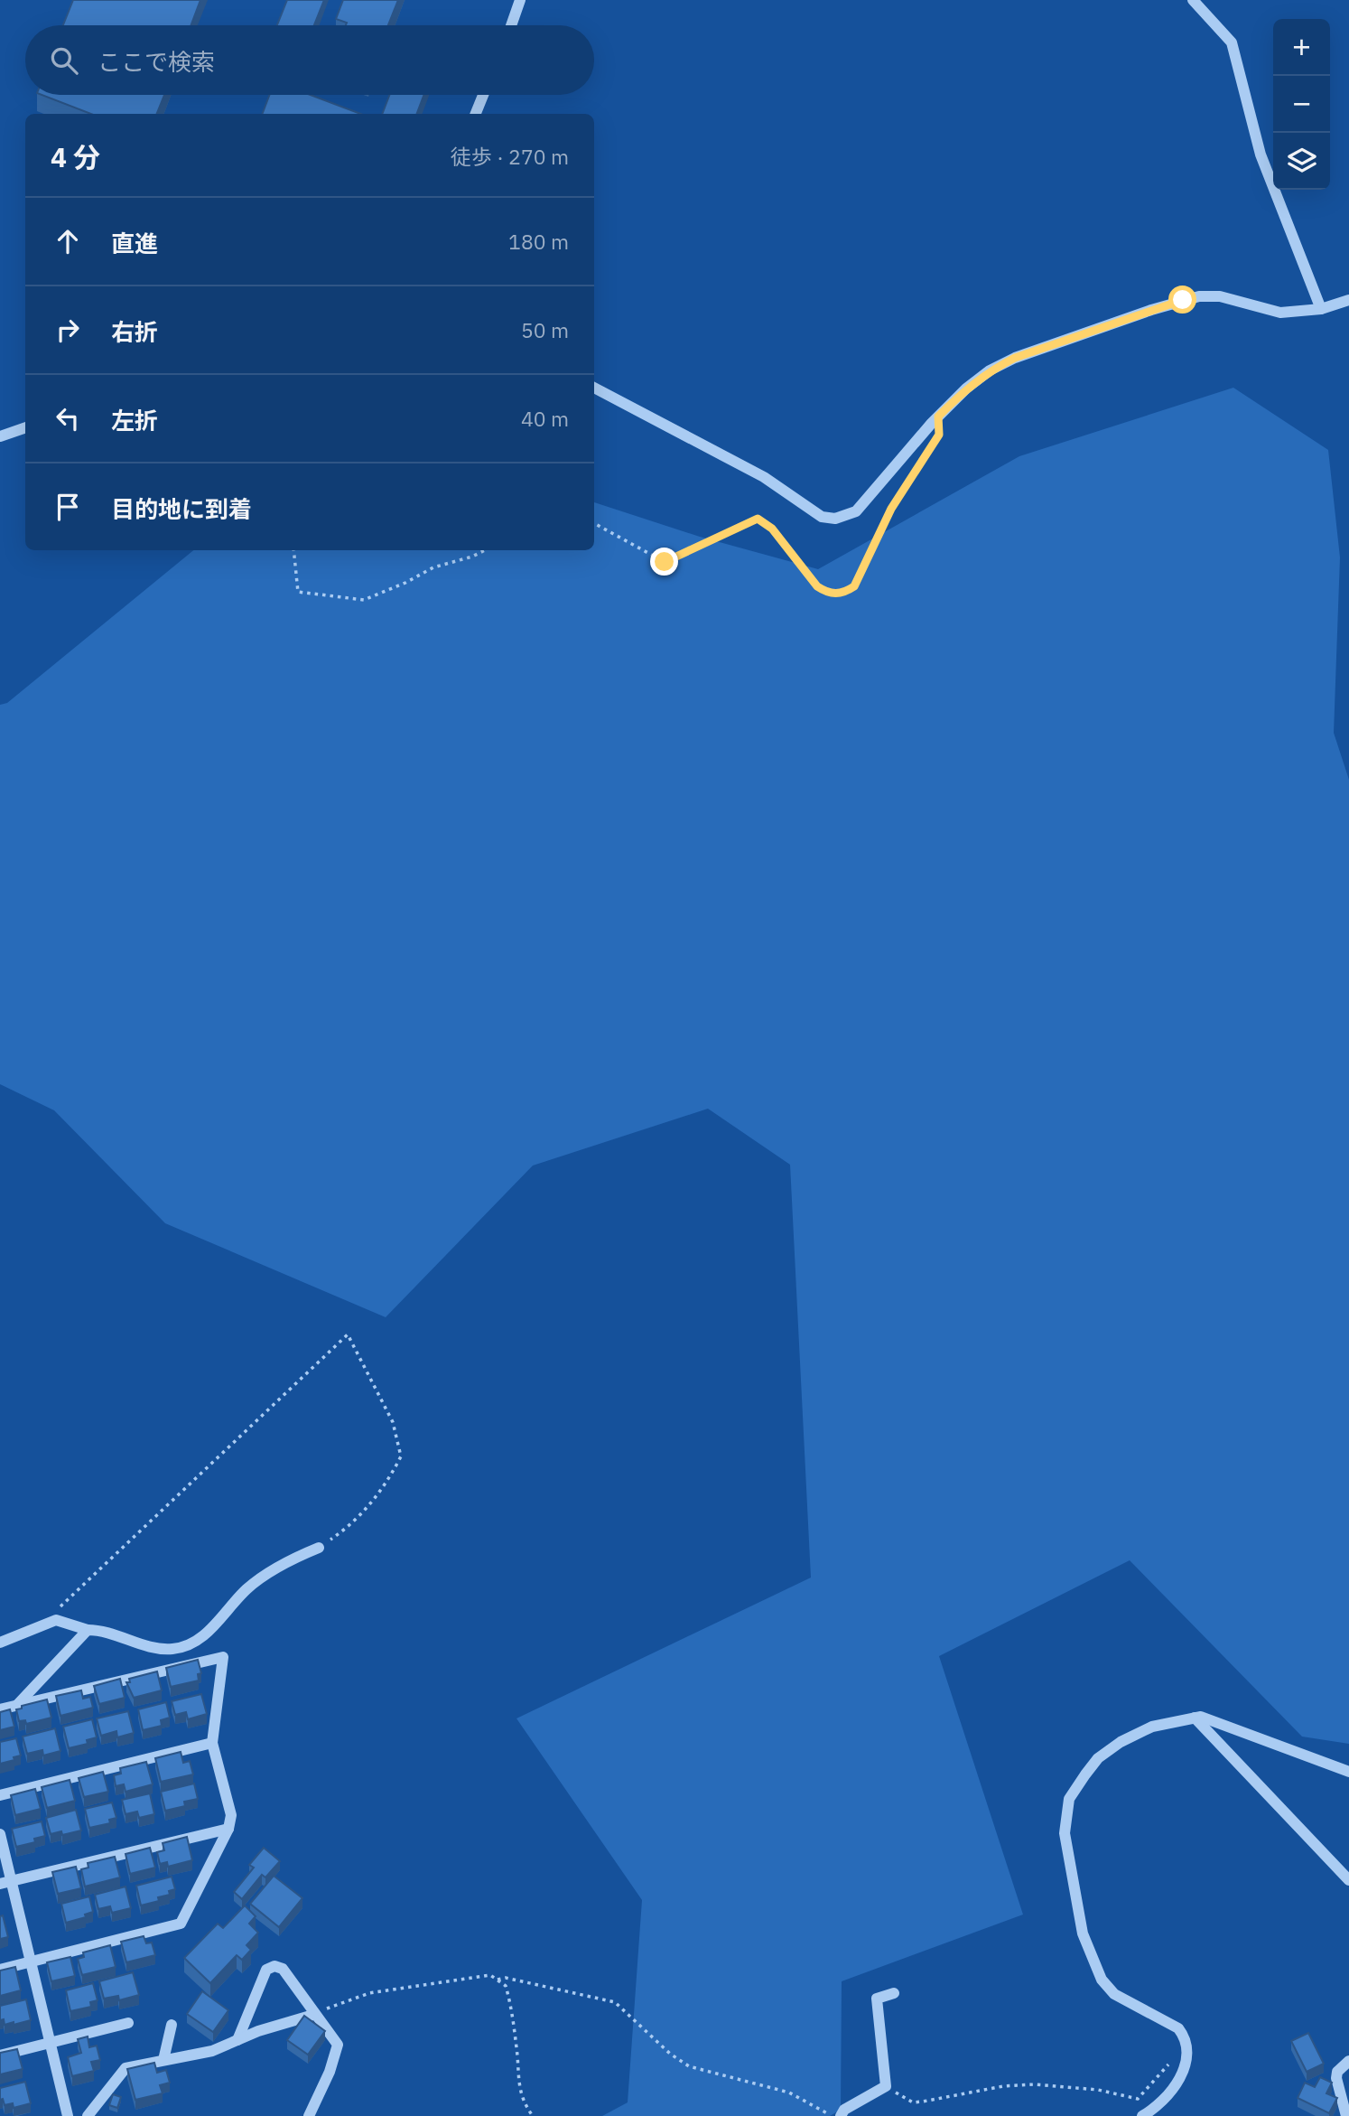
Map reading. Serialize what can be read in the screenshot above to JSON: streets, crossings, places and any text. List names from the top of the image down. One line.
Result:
{"page":{"map_buttons":["+","−"],"search":"ここで検索","heading":["4 分","徒歩 · 270 m"],"list":[["直進","180 m"],["右折","50 m"],["左折","40 m"],"目的地に到着"]}}
